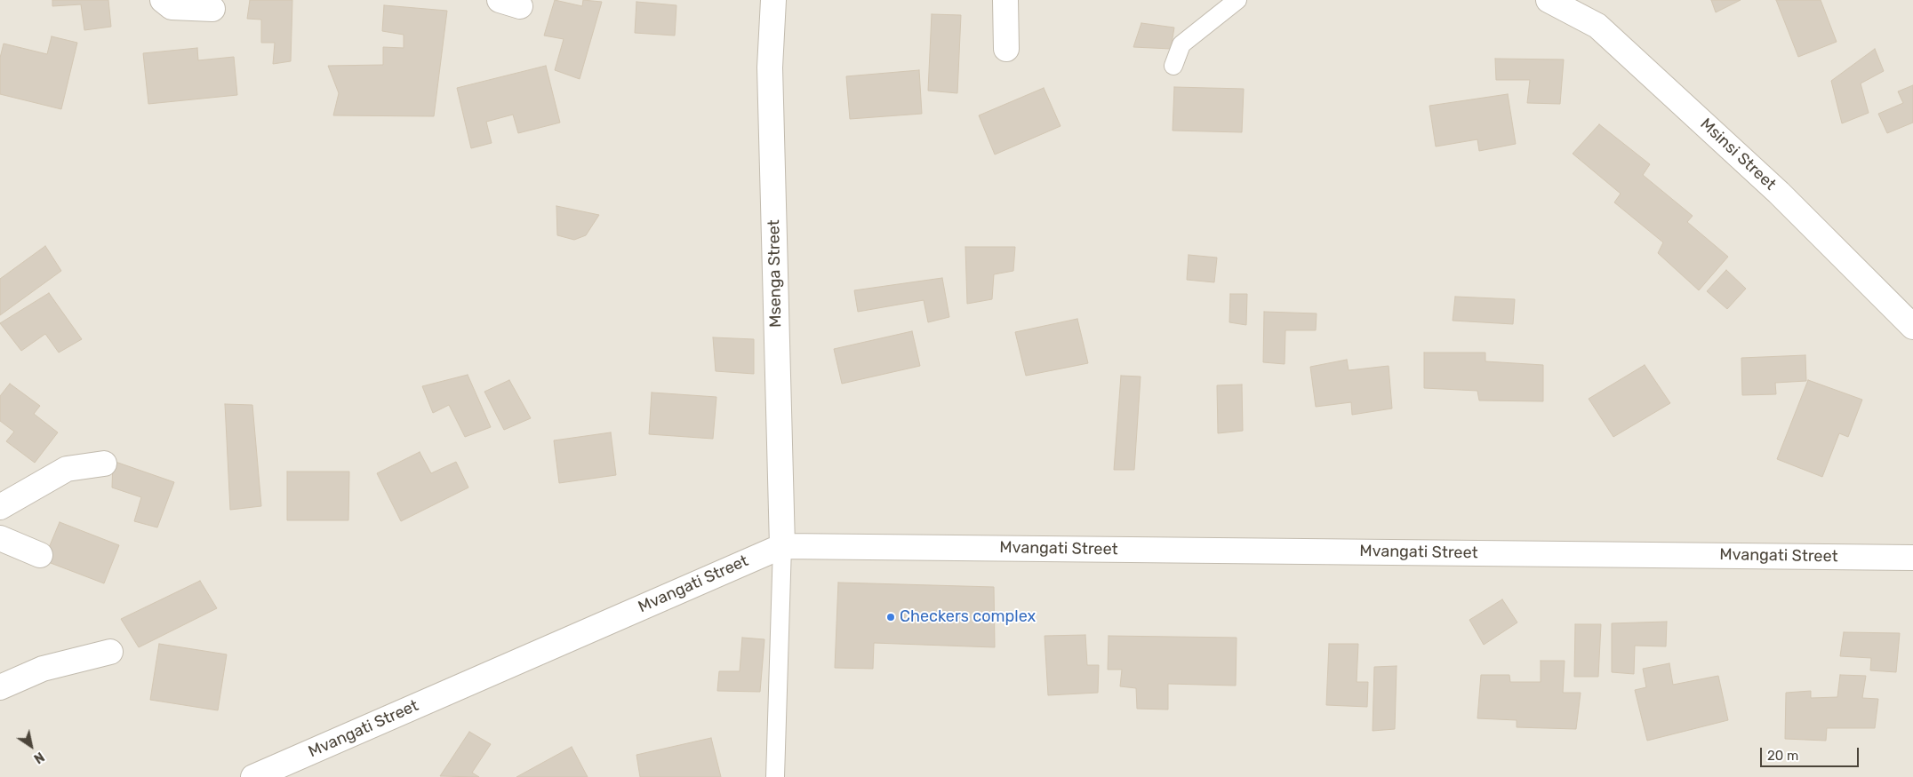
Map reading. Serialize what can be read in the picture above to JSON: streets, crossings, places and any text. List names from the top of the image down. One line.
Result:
{"streets":{"street":["Msinsi Street","Msenga Street","Mvangati Street"]},"crossings":[["Msenga Street","Mvangati Street"]],"places":["Checkers complex"],"scale_bar":"20 m","north":"bottom right"}
